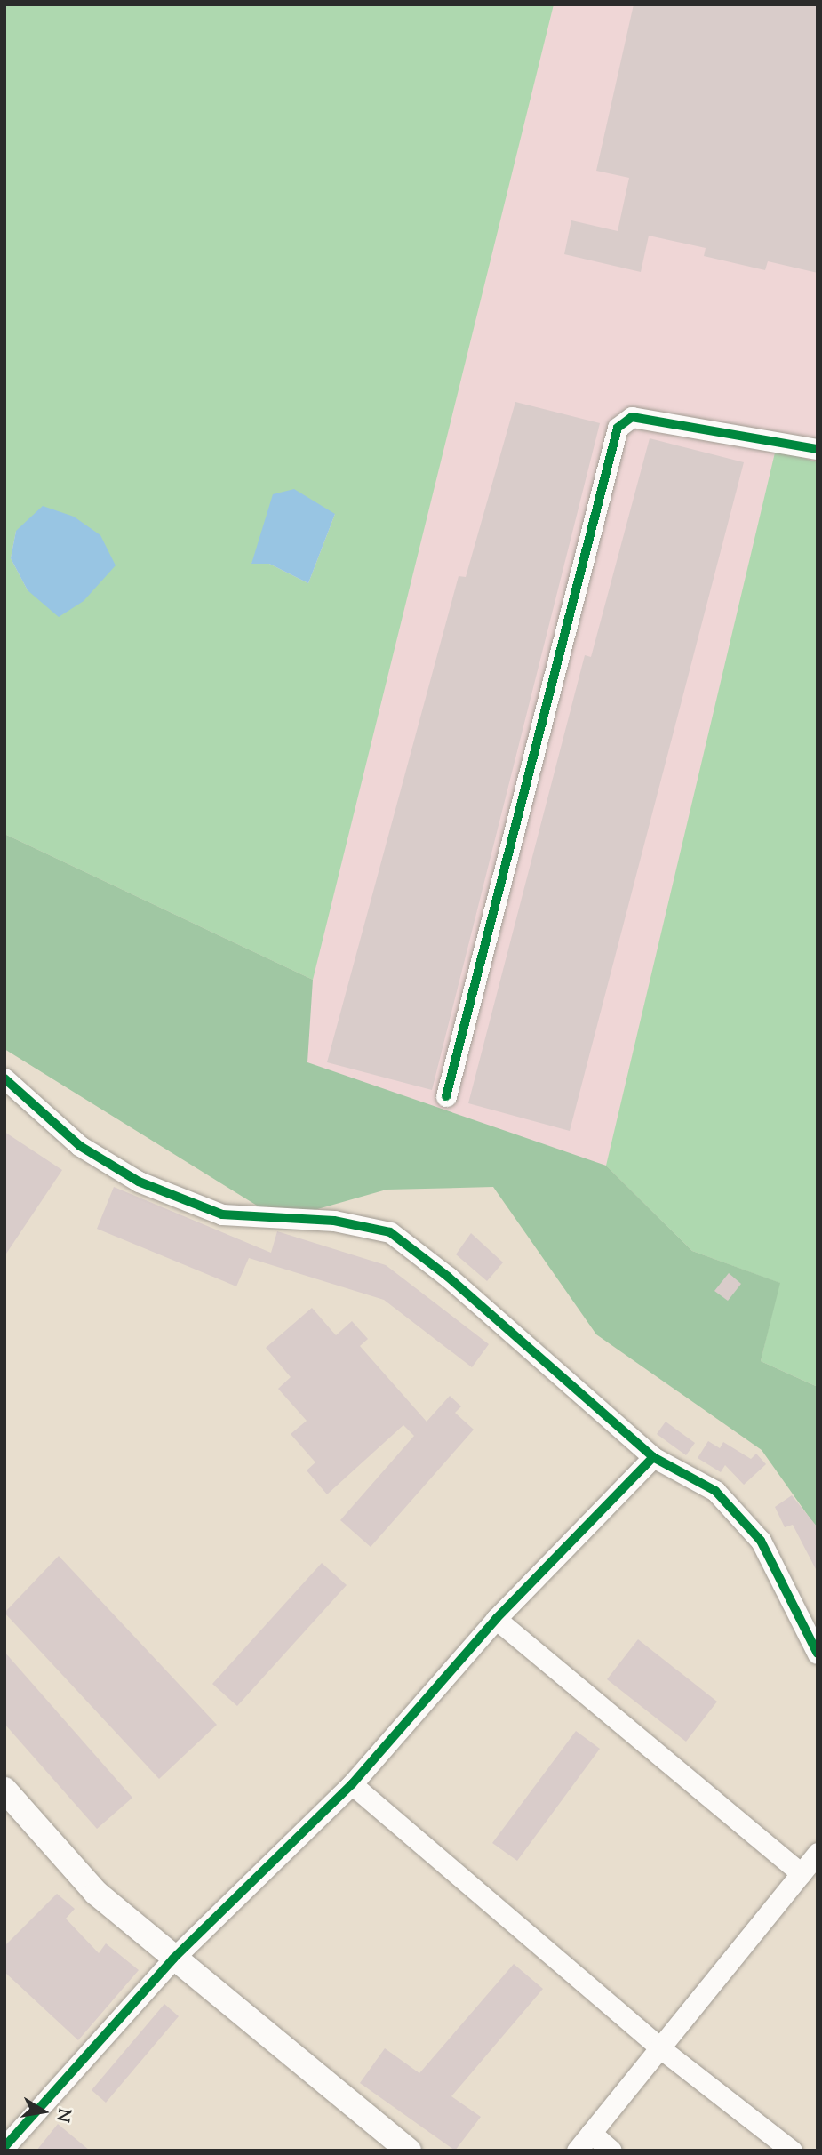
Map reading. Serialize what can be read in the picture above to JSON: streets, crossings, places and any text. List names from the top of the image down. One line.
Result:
{"north":"right"}
